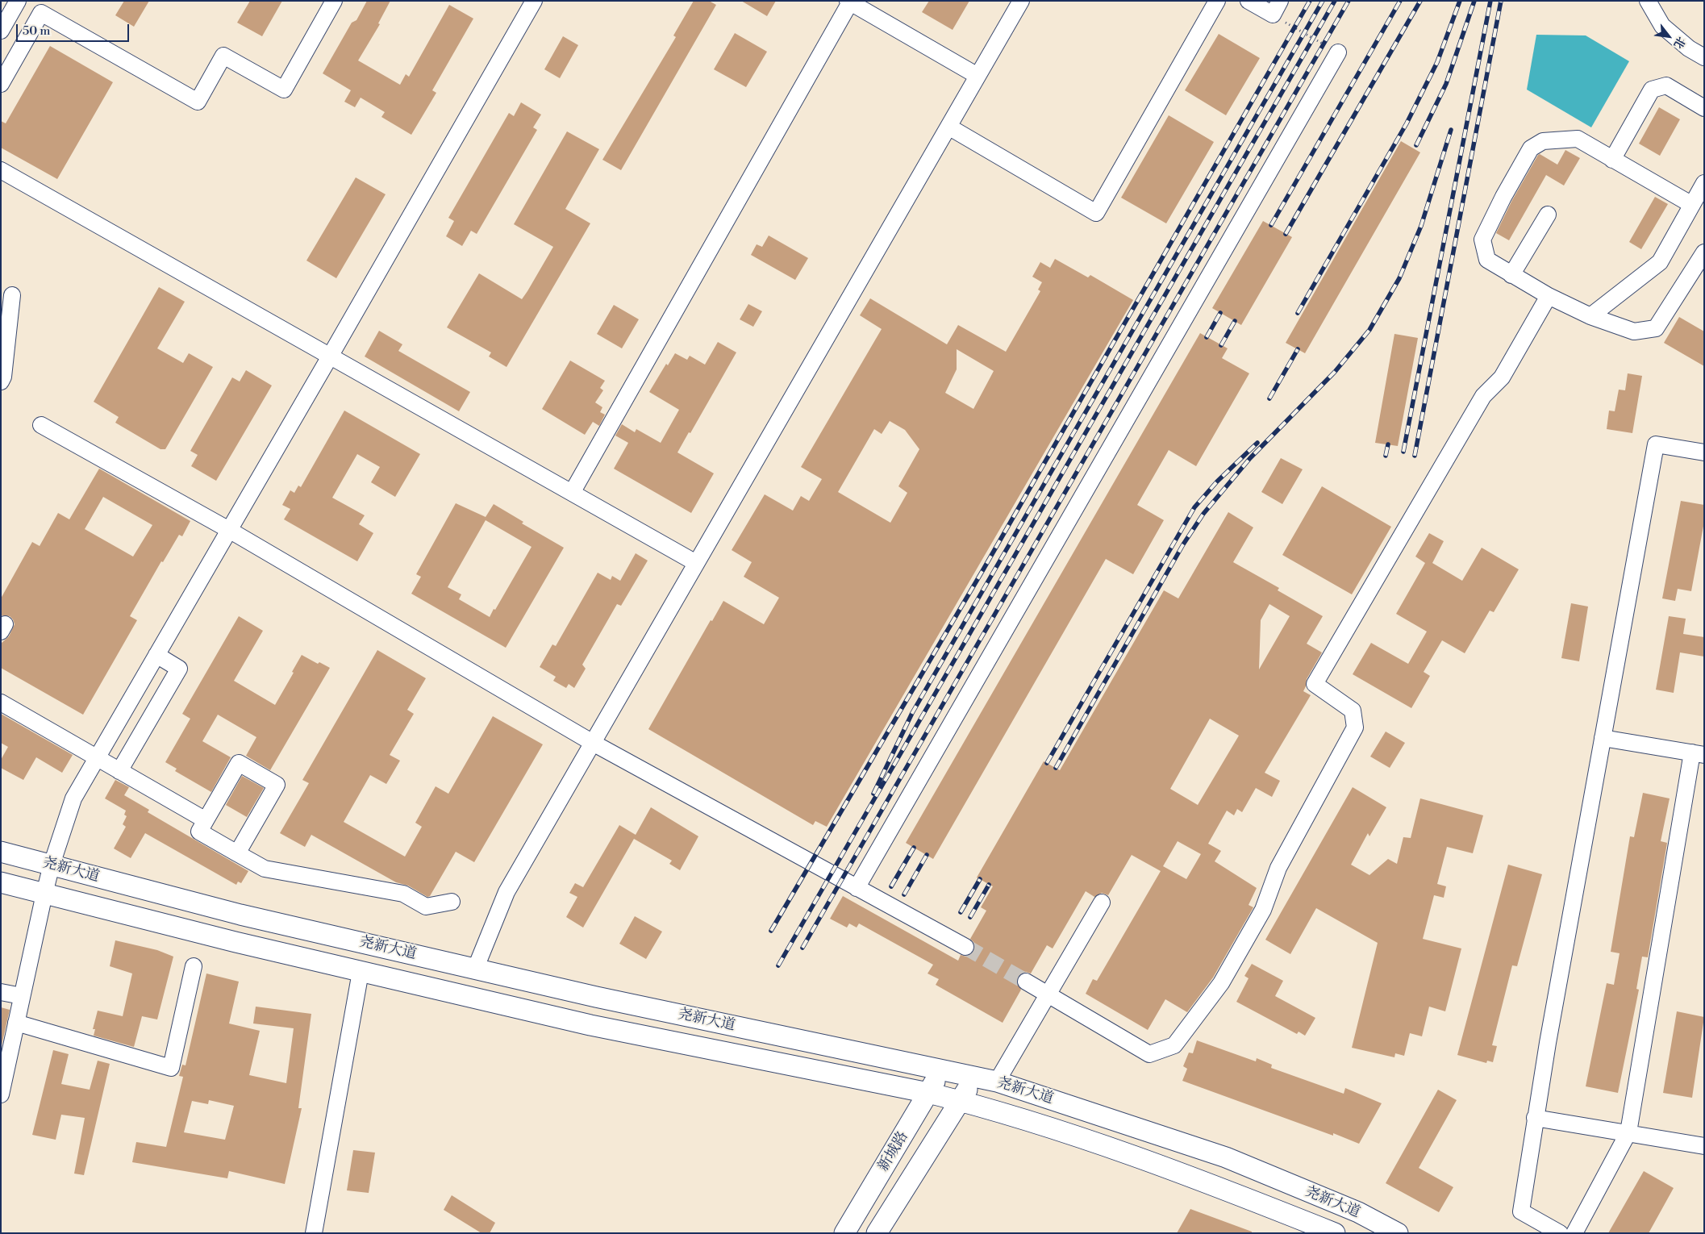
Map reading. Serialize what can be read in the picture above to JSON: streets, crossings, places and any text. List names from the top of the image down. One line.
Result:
{"streets":{"main road":["尧新大道","新城路"]},"crossings":[["尧新大道","新城路"]],"scale_bar":"50 m","north":"bottom right"}
